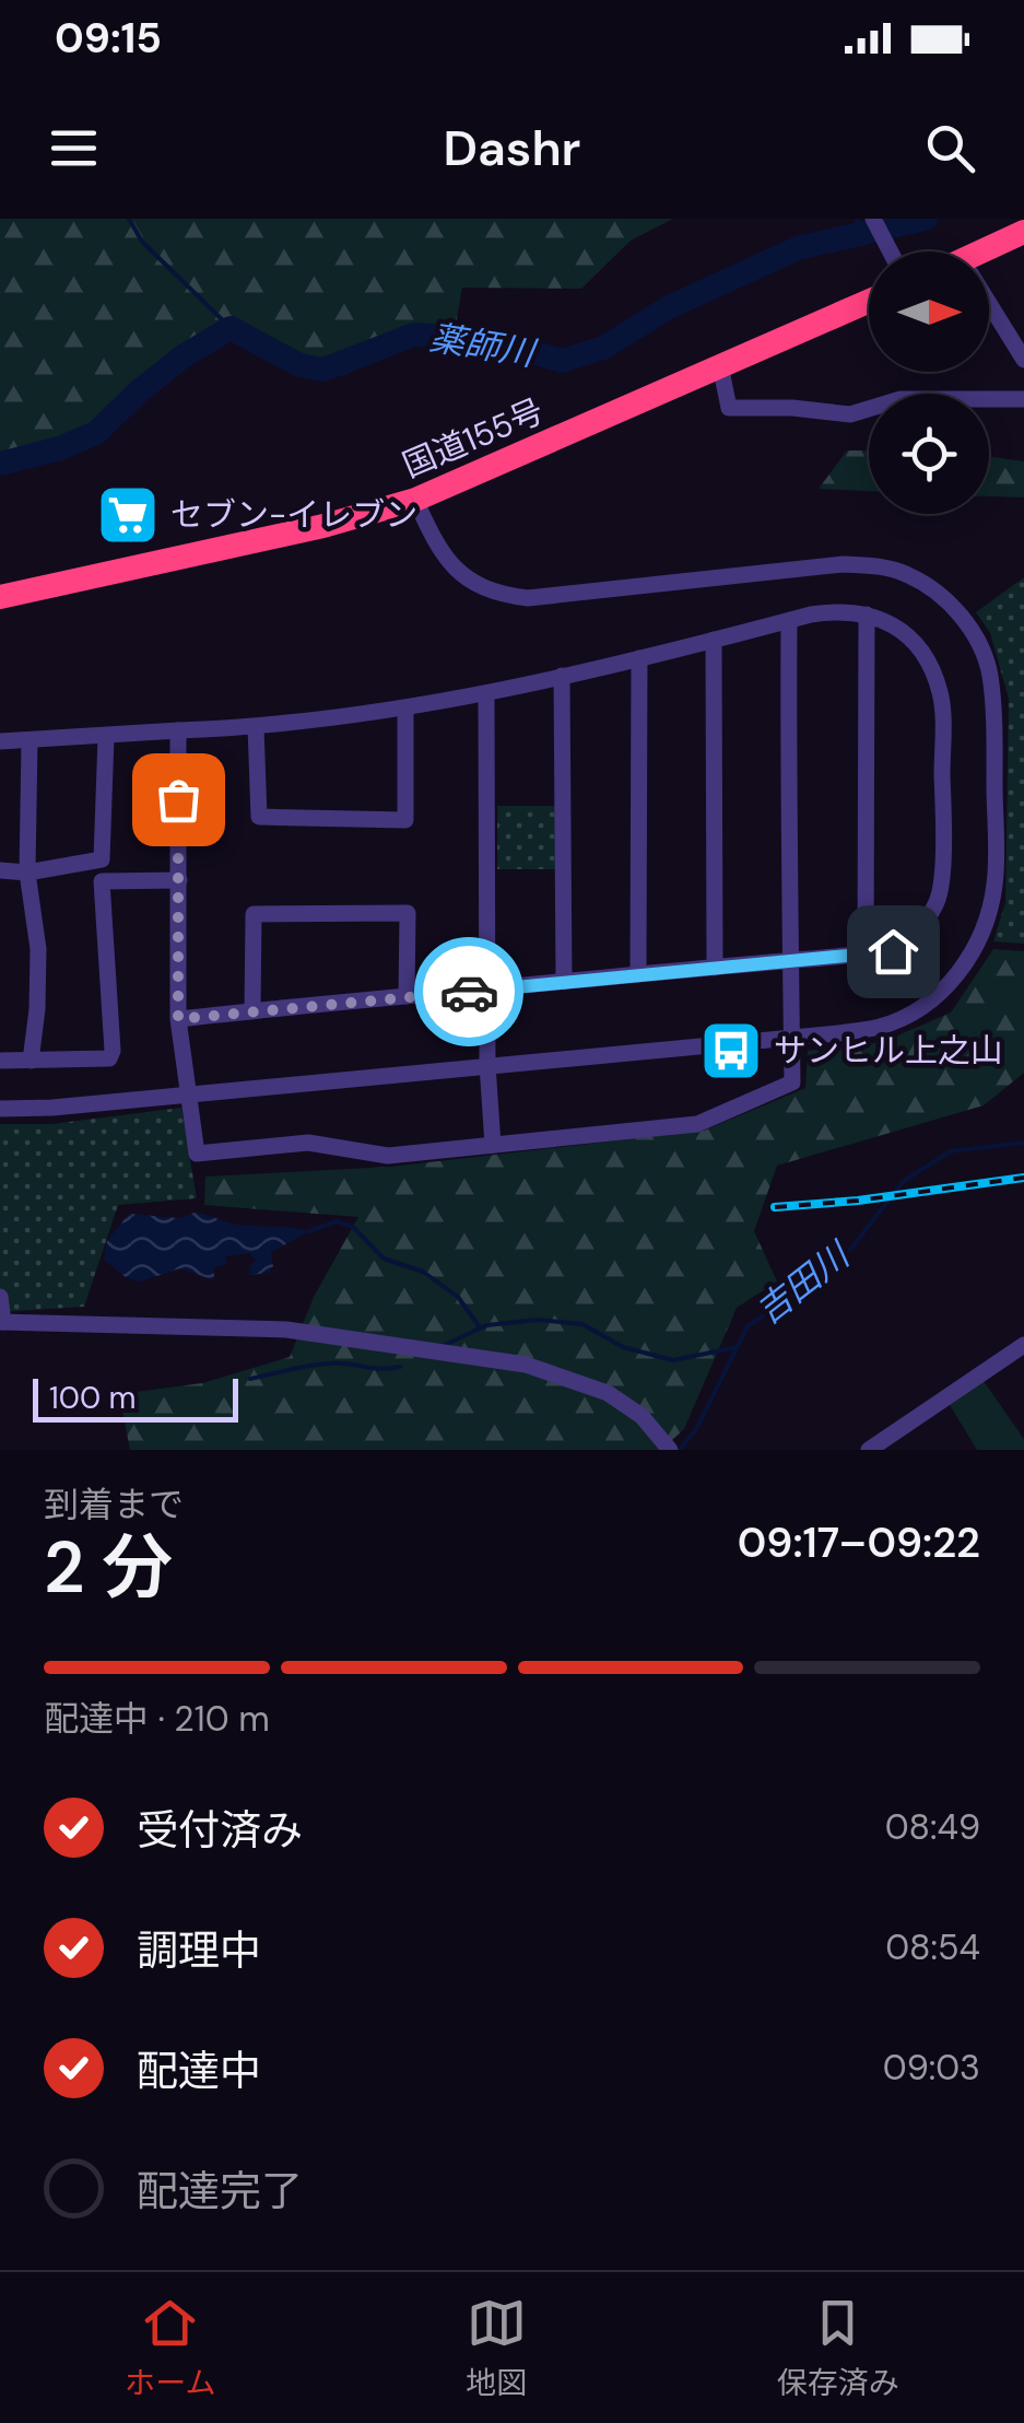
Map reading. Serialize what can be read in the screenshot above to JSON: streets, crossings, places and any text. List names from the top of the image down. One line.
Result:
{"streets":{"highway":["国道155号"]},"water":["薬師川","吉田川"],"places":{"supermarket":["セブン-イレブン"],"bus stop":["サンヒル上之山"]},"scale_bar":"100 m","north":"right","page":{"status":"09:15","header":"Dashr","scale":"100 m","heading":["2 分","到着まで","09:17–09:22"],"bar":"配達中 · 210 m","list":[["受付済み","08:49"],["調理中","08:54"],["配達中","09:03"],"配達完了"],"tabs":["ホーム","地図","保存済み"]}}
